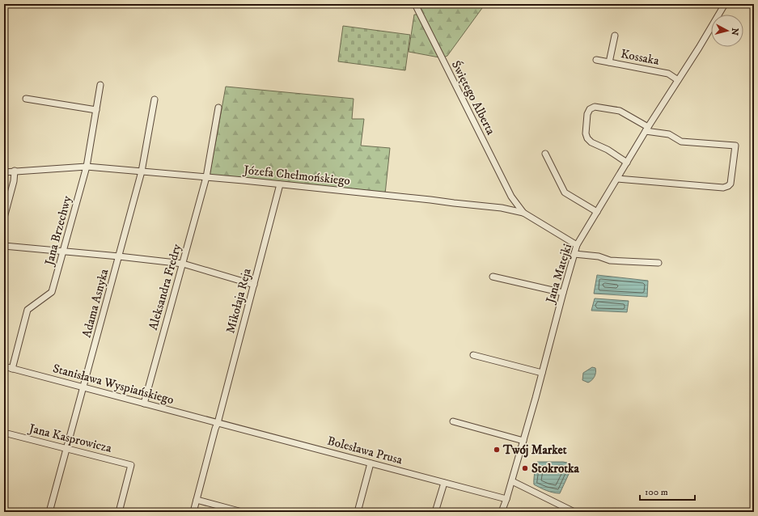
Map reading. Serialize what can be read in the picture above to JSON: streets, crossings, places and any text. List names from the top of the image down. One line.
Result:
{"streets":{"street":["Kossaka","Świętego Alberta","Józefa Chełmońskiego","Jana Brzechwy","Jana Matejki","Aleksandra Fredry","Mikołaja Reja","Adama Asnyka","Stanisława Wyspiańskiego","Jana Kasprowicza","Bolesława Prusa"]},"crossings":[["Kossaka","Jana Matejki"],["Świętego Alberta","Józefa Chełmońskiego"],["Józefa Chełmońskiego","Jana Brzechwy"],["Józefa Chełmońskiego","Jana Matejki"],["Józefa Chełmońskiego","Aleksandra Fredry"],["Józefa Chełmońskiego","Mikołaja Reja"],["Józefa Chełmońskiego","Adama Asnyka"],["Jana Brzechwy","Stanisława Wyspiańskiego"],["Jana Matejki","Bolesława Prusa"],["Aleksandra Fredry","Stanisława Wyspiańskiego"],["Mikołaja Reja","Stanisława Wyspiańskiego"],["Mikołaja Reja","Bolesława Prusa"],["Adama Asnyka","Stanisława Wyspiańskiego"],["Adama Asnyka","Jana Kasprowicza"],["Stanisława Wyspiańskiego","Bolesława Prusa"]],"places":["Twój Market","Stokrotka"],"scale_bar":"100 m","north":"right"}
